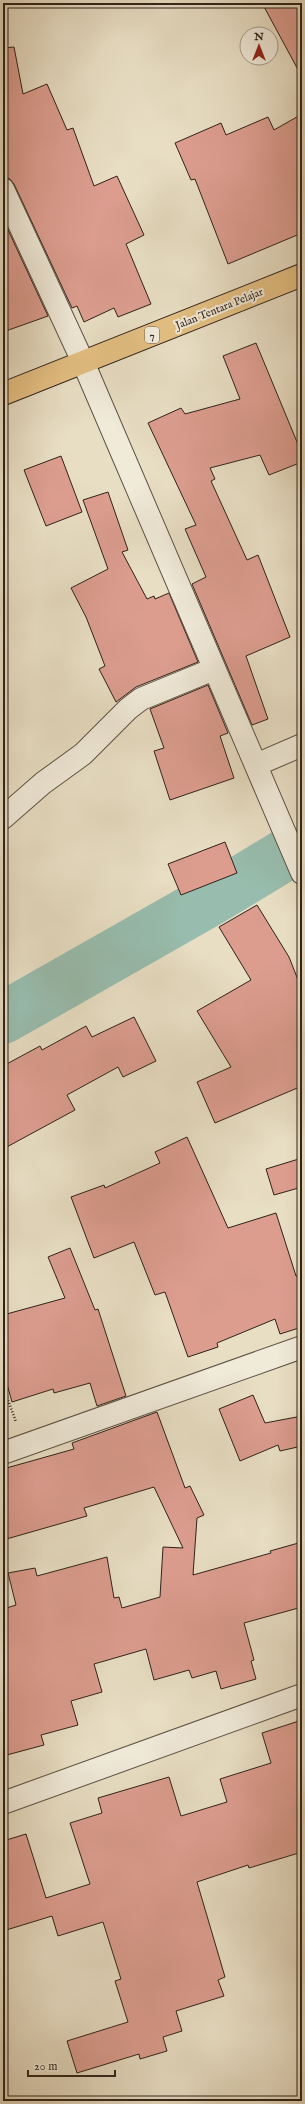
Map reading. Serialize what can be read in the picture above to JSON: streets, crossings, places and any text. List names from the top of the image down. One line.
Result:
{"streets":{"highway":["Jalan Tentara Pelajar","7"]},"scale_bar":"20 m","north":"top"}
